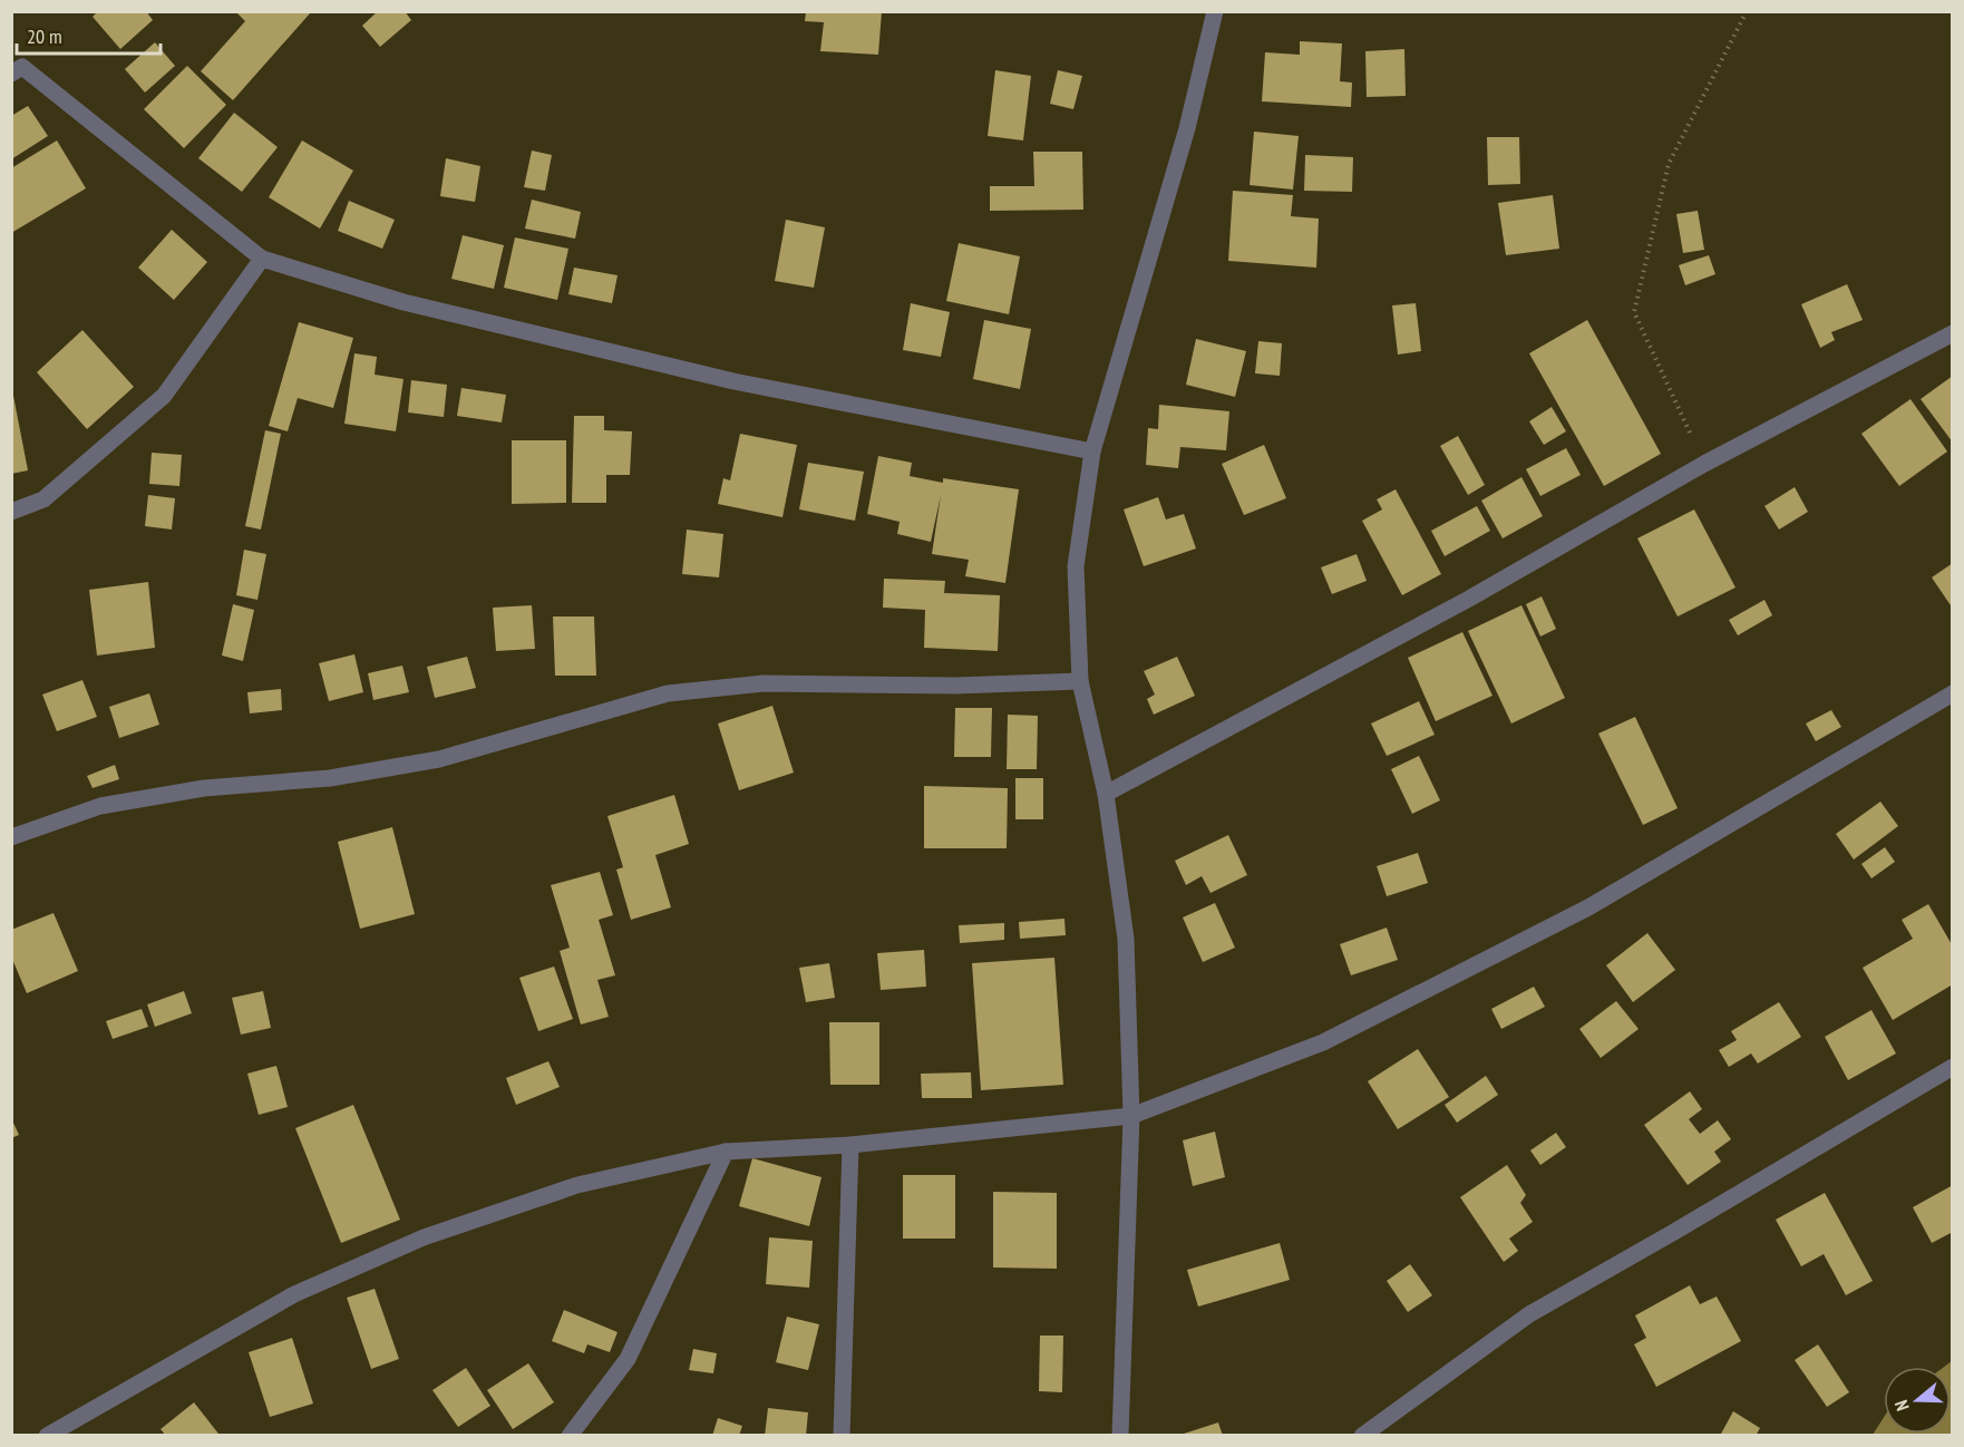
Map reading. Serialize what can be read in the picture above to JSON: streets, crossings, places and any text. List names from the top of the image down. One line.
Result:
{"scale_bar":"20 m","north":"left"}
